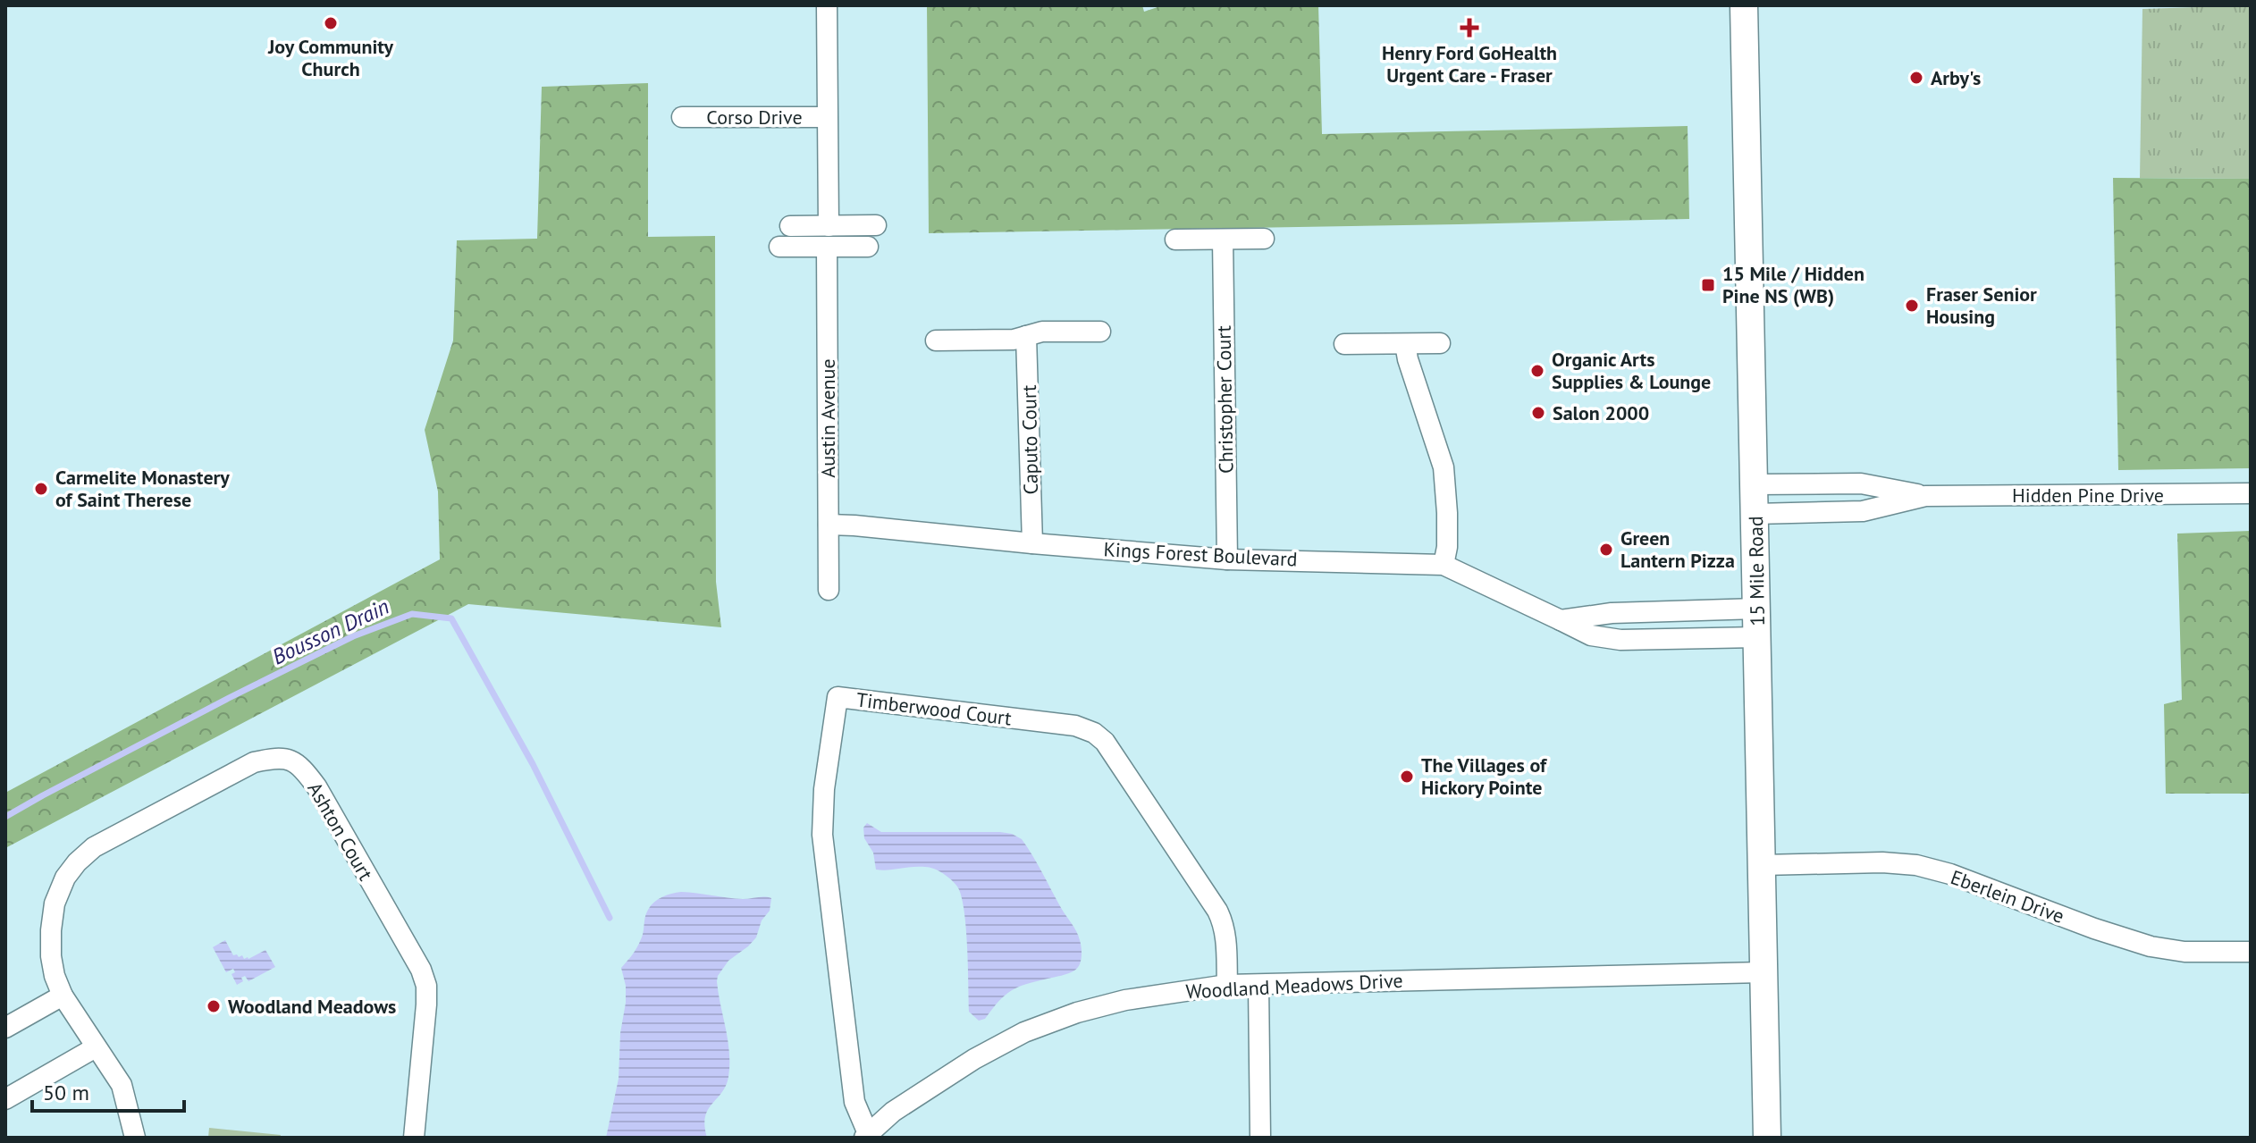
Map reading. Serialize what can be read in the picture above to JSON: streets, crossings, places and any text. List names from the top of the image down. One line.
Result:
{"streets":{"main road":["15 Mile Road"],"street":["Corso Drive","Christopher Court","Austin Avenue","Caputo Court","Hidden Pine Drive","Kings Forest Boulevard","Timberwood Court","Ashton Court","Eberlein Drive","Woodland Meadows Drive"]},"crossings":[["Christopher Court","Kings Forest Boulevard"],["Austin Avenue","Kings Forest Boulevard"],["Caputo Court","Kings Forest Boulevard"],["Hidden Pine Drive","15 Mile Road"],["Kings Forest Boulevard","15 Mile Road"],["15 Mile Road","Eberlein Drive"],["15 Mile Road","Woodland Meadows Drive"],["Timberwood Court","Woodland Meadows Drive"]],"water":["Bousson Drain"],"places":{"other":["Joy Community Church","Arby's","Fraser Senior Housing","Organic Arts Supplies & Lounge","Salon 2000","Carmelite Monastery of Saint Therese","Green Lantern Pizza","The Villages of Hickory Pointe","Woodland Meadows"],"health":["Henry Ford GoHealth Urgent Care - Fraser"],"transit":["15 Mile / Hidden Pine NS (WB)"]},"scale_bar":"50 m"}
